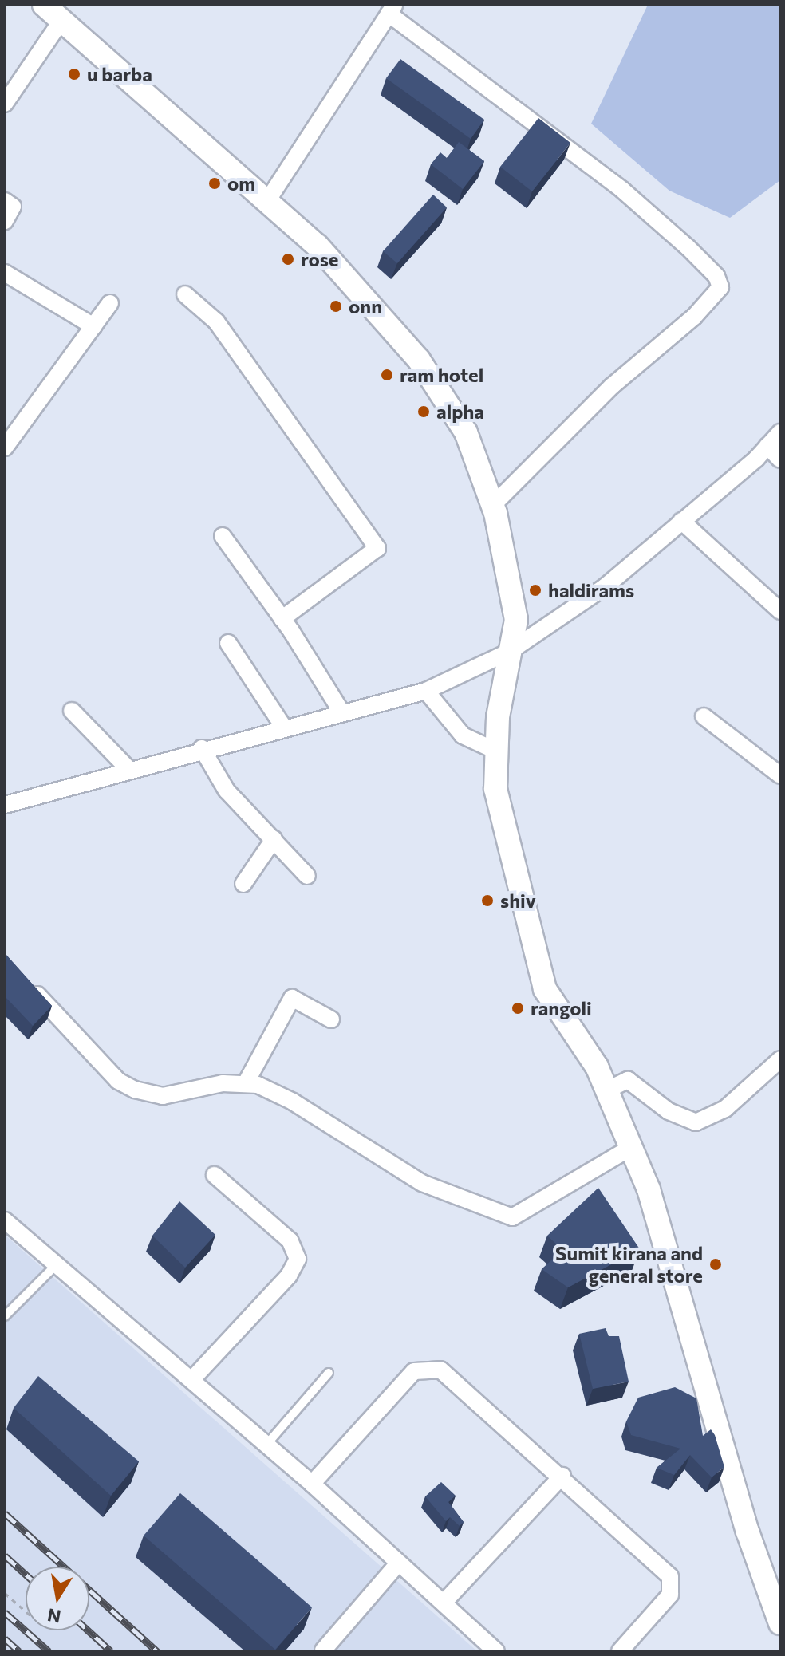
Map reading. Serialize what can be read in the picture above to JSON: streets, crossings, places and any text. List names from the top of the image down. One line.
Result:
{"places":["u barba","om","rose","onn","ram hotel","alpha","haldirams","shiv","rangoli","Sumit kirana and general store"],"north":"bottom"}
